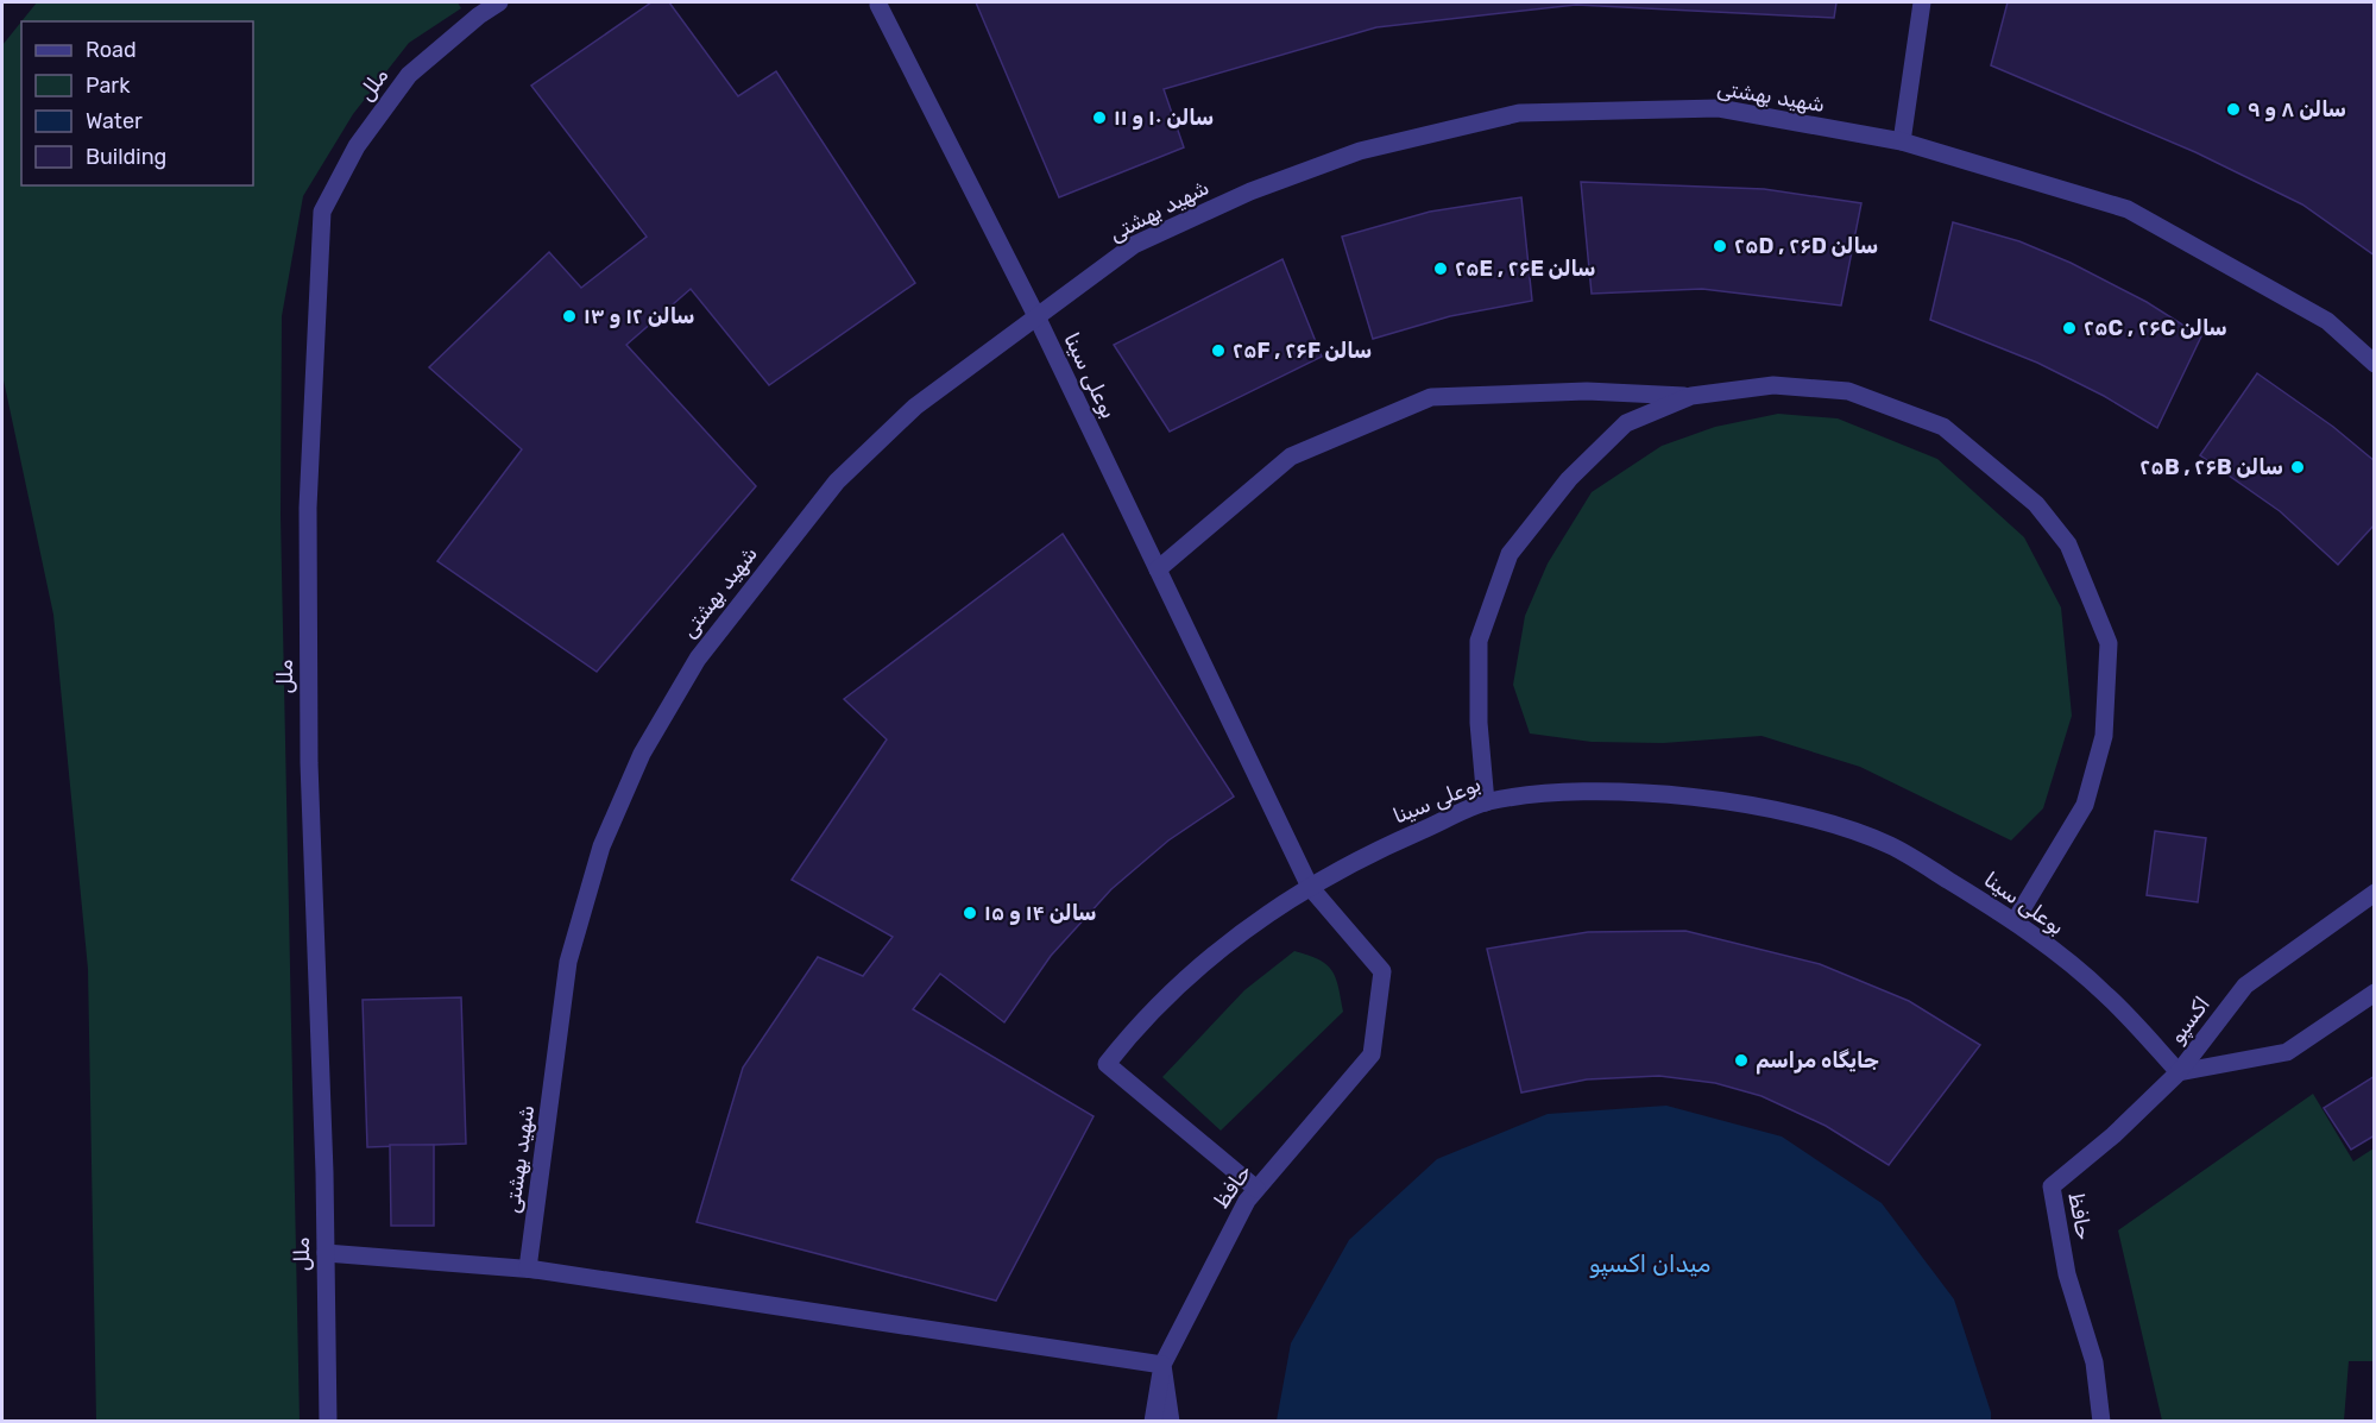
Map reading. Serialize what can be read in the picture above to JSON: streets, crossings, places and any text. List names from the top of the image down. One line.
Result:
{"streets":{"lane":["ملل","شهید بهشتی","بوعلی سینا","اکسپو","حافظ"]},"crossings":[["شهید بهشتی","بوعلی سینا"],["بوعلی سینا","اکسپو"],["بوعلی سینا","حافظ"],["اکسپو","حافظ"]],"water":["میدان اکسپو"],"places":["سالن ۸ و ۹","سالن ۱۰ و ۱۱","۲۵D , ۲۶D سالن","۲۵E , ۲۶E سالن","سالن ۱۲ و ۱۳","۲۵C , ۲۶C سالن","۲۵F , ۲۶F سالن","۲۵B , ۲۶B سالن","سالن ۱۴ و ۱۵","جایگاه مراسم"],"legend":["Road","Park","Water","Building"]}
